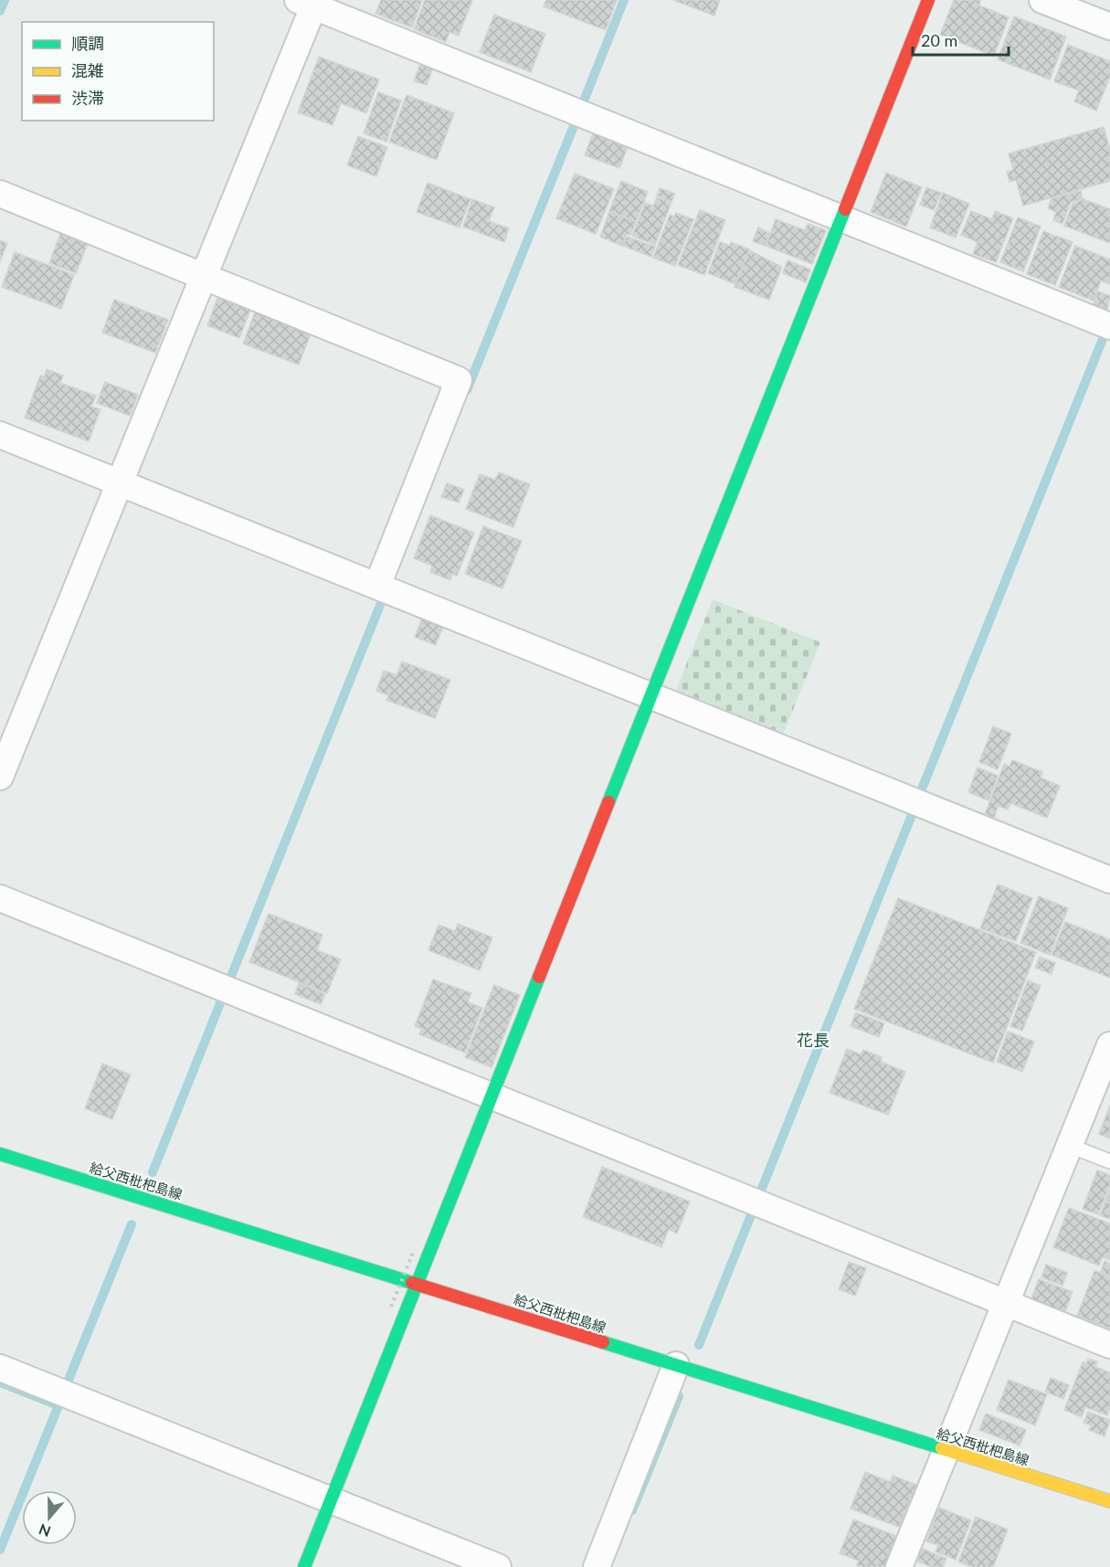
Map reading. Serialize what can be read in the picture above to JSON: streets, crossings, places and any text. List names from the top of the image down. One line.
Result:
{"streets":{"street":["給父西枇杷島線"]},"districts":["花長"],"legend":["順調","混雑","渋滞"],"scale_bar":"20 m","north":"bottom"}
